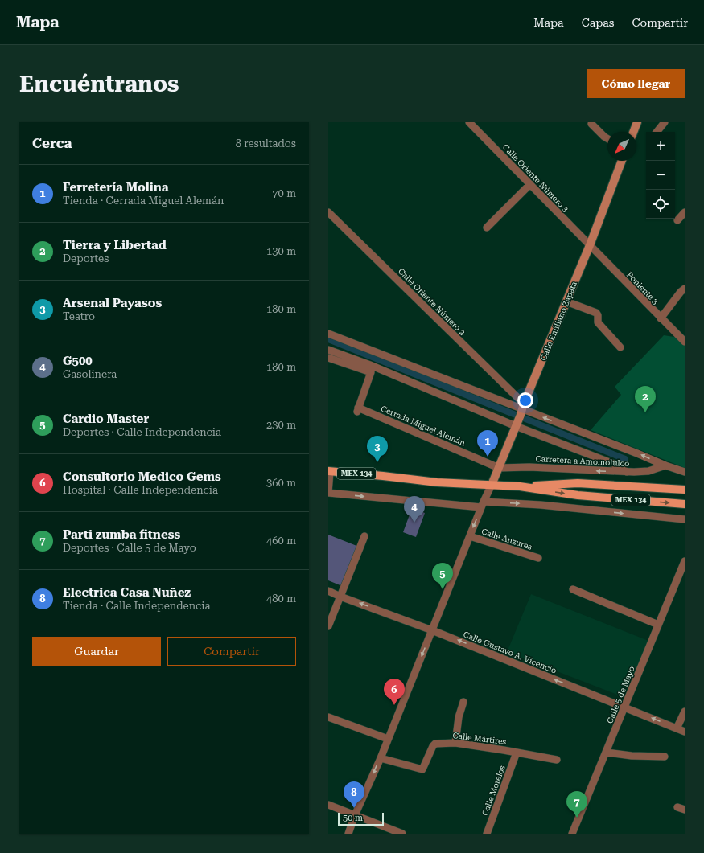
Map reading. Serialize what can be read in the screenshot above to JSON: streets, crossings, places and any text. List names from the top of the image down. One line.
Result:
{"streets":{"main road":["MEX 134"],"street":["Calle Oriente Número 3","Poniente 3","Calle Oriente Número 2","Calle Emiliano Zapata","Cerrada Miguel Alemán","Carretera a Amomolulco","Calle Anzures","Calle Gustavo A. Vicencio","Calle 5 de Mayo","Calle Mártires","Calle Morelos"]},"crossings":[["Calle Oriente Número 3","Poniente 3"],["Calle Oriente Número 3","Calle Emiliano Zapata"],["Poniente 3","Calle Emiliano Zapata"],["Calle Oriente Número 2","Calle Emiliano Zapata"],["Calle Emiliano Zapata","Cerrada Miguel Alemán"],["Calle Emiliano Zapata","Carretera a Amomolulco"],["Calle Emiliano Zapata","MEX 134"],["Cerrada Miguel Alemán","Carretera a Amomolulco"],["Calle Gustavo A. Vicencio","Calle 5 de Mayo"],["Calle Mártires","Calle Morelos"]],"one_way":["Calle Gustavo A. Vicencio"],"scale_bar":"50 m","north":"bottom left","page":{"header":"Mapa","nav":["Mapa","Capas","Compartir"],"buttons":["Cómo llegar",["Guardar","Compartir"]],"title":"Encuéntranos","heading":["Cerca","8 resultados"],"map_buttons":["+","−"],"list":[{"mark":"1","name":"Ferretería Molina","note":"Tienda · Cerrada Miguel Alemán","value":"70 m"},{"mark":"2","name":"Tierra y Libertad","note":"Deportes","value":"130 m"},{"mark":"3","name":"Arsenal Payasos","note":"Teatro","value":"180 m"},{"mark":"4","name":"G500","note":"Gasolinera","value":"180 m"},{"mark":"5","name":"Cardio Master","note":"Deportes · Calle Independencia","value":"230 m"},{"mark":"6","name":"Consultorio Medico Gems","note":"Hospital · Calle Independencia","value":"360 m"},{"mark":"7","name":"Parti zumba fitness","note":"Deportes · Calle 5 de Mayo","value":"460 m"},{"mark":"8","name":"Electrica Casa Nuñez","note":"Tienda · Calle Independencia","value":"480 m"}],"pins":["2","1","3","4","5","6","8","7"],"scale":"50 m"}}
